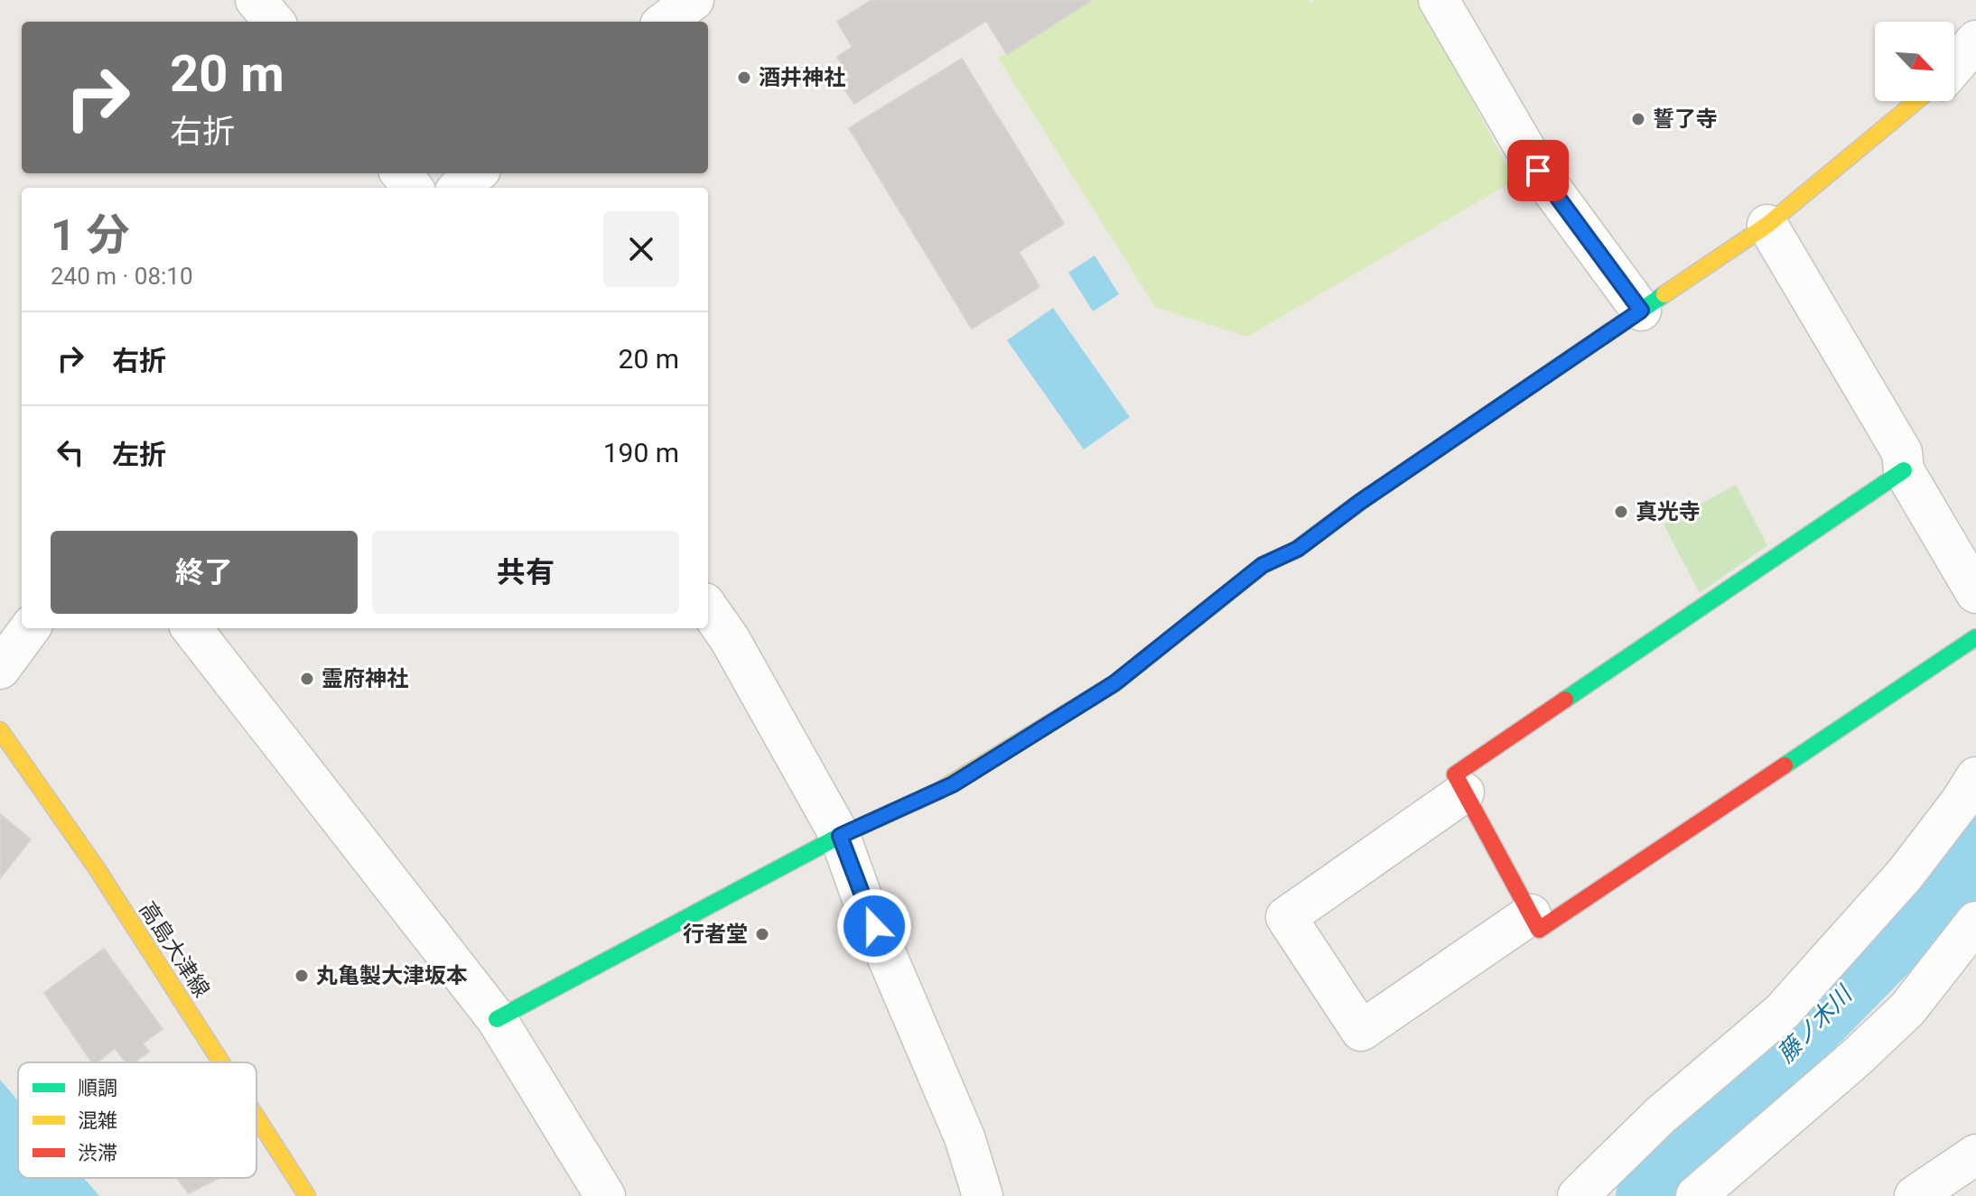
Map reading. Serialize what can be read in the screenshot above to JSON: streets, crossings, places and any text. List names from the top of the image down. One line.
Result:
{"streets":{"street":["高島大津線"]},"water":["藤ノ木川"],"places":["酒井神社","誓了寺","真光寺","霊府神社","行者堂","丸亀製大津坂本"],"legend":["順調","混雑","渋滞"],"north":"bottom right","page":{"turn":["20 m","右折"],"heading":["1 分","240 m · 08:10"],"list":[{"name":"右折","value":"20 m"},{"name":"左折","value":"190 m"}],"buttons":["終了","共有"]}}
